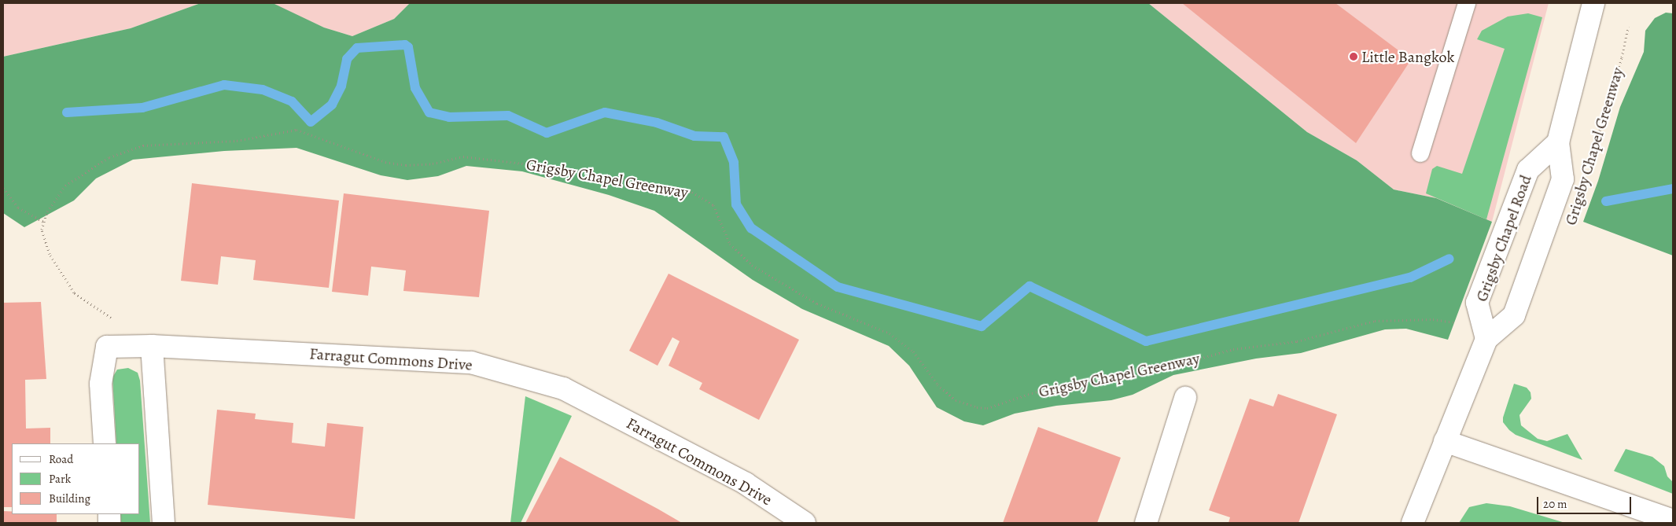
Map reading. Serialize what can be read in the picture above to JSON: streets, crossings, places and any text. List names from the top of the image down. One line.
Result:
{"streets":{"street":["Grigsby Chapel Greenway","Grigsby Chapel Road","Farragut Commons Drive"]},"crossings":[["Grigsby Chapel Greenway","Grigsby Chapel Road"]],"places":["Little Bangkok"],"legend":["Road","Park","Building"],"scale_bar":"20 m"}
